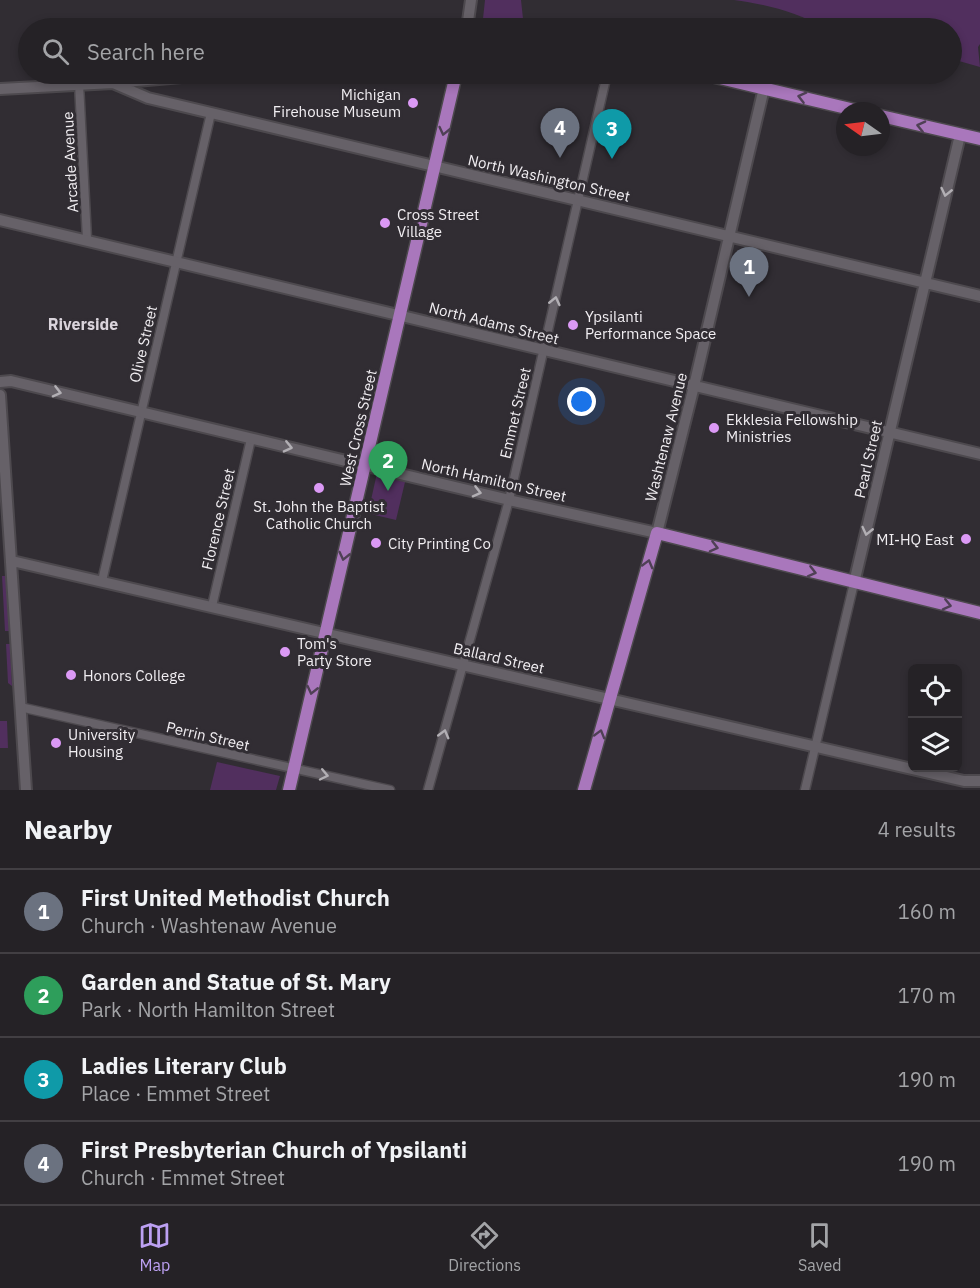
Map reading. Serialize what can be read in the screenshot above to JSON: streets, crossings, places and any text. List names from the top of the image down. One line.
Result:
{"streets":{"main road":["West Cross Street","Washtenaw Avenue","North Hamilton Street"],"street":["Arcade Avenue","North Washington Street","North Adams Street","Olive Street","Emmet Street","Pearl Street","Florence Street","Ballard Street","Perrin Street"]},"crossings":[["Arcade Avenue","North Adams Street"],["North Washington Street","Olive Street"],["North Washington Street","Emmet Street"],["North Washington Street","West Cross Street"],["North Washington Street","Washtenaw Avenue"],["North Washington Street","Pearl Street"],["North Adams Street","Olive Street"],["North Adams Street","Emmet Street"],["North Adams Street","West Cross Street"],["North Adams Street","Washtenaw Avenue"],["North Adams Street","Pearl Street"],["Olive Street","North Hamilton Street"],["Olive Street","Ballard Street"],["Emmet Street","North Hamilton Street"],["Emmet Street","Ballard Street"],["West Cross Street","North Hamilton Street"],["West Cross Street","Ballard Street"],["West Cross Street","Perrin Street"],["Washtenaw Avenue","North Hamilton Street"],["Washtenaw Avenue","Ballard Street"],["Pearl Street","North Hamilton Street"],["Pearl Street","Ballard Street"],["North Hamilton Street","Florence Street"],["Florence Street","Ballard Street"]],"one_way":["Emmet Street","West Cross Street","Washtenaw Avenue","Pearl Street","North Hamilton Street"],"districts":["Riverside"],"places":["Michigan Firehouse Museum","Cross Street Village","Ypsilanti Performance Space","Ekklesia Fellowship Ministries","St. John the Baptist Catholic Church","MI-HQ East","City Printing Co","Tom's Party Store","Honors College","University Housing"],"north":"left","page":{"search":"Search here","pins":["4","3","1","2"],"heading":["Nearby","4 results"],"list":[{"mark":"1","name":"First United Methodist Church","note":"Church · Washtenaw Avenue","value":"160 m"},{"mark":"2","name":"Garden and Statue of St. Mary","note":"Park · North Hamilton Street","value":"170 m"},{"mark":"3","name":"Ladies Literary Club","note":"Place · Emmet Street","value":"190 m"},{"mark":"4","name":"First Presbyterian Church of Ypsilanti","note":"Church · Emmet Street","value":"190 m"}],"nav":["Map","Directions","Saved"]}}
